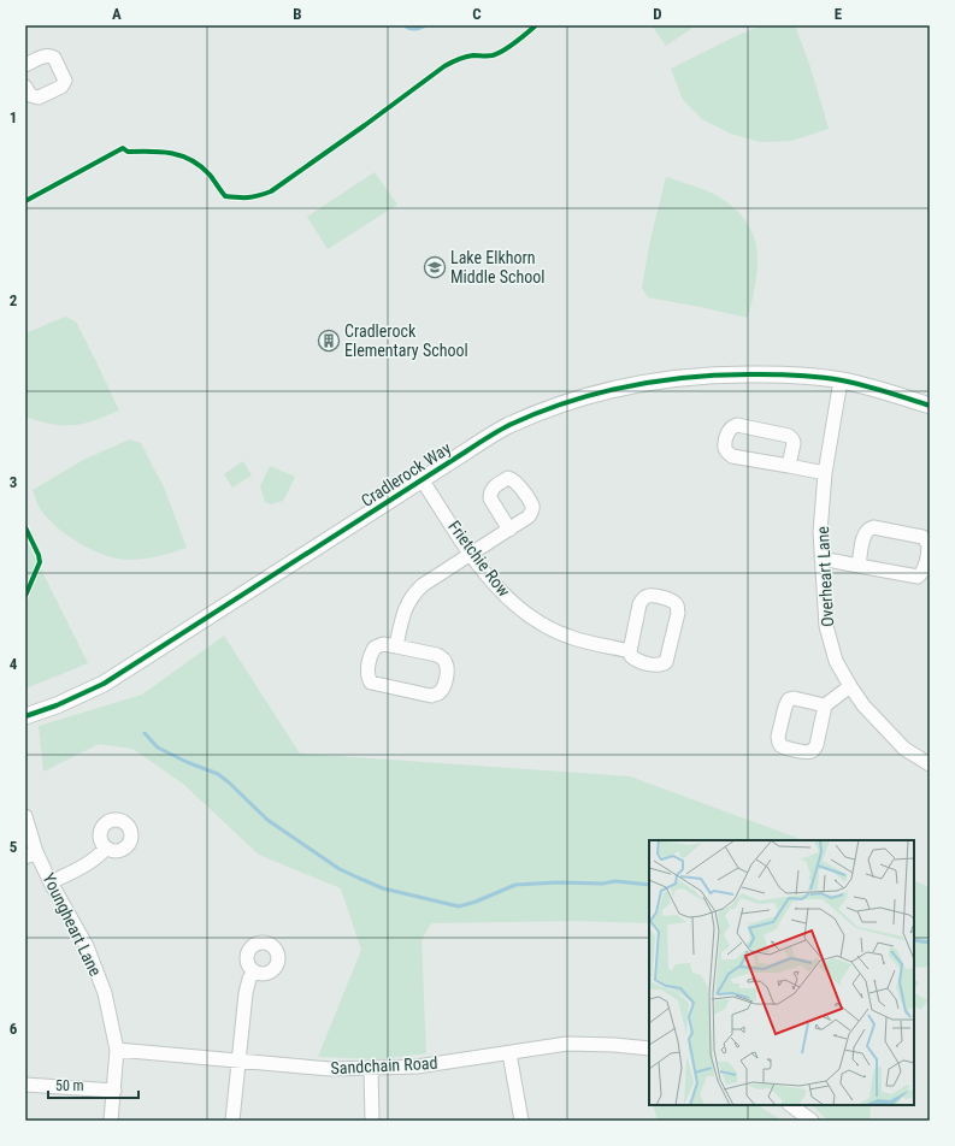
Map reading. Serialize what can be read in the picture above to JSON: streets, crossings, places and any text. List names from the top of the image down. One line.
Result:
{"streets":{"street":["Cradlerock Way","Frietchie Row","Overheart Lane","Youngheart Lane","Sandchain Road"]},"crossings":[["Cradlerock Way","Frietchie Row"],["Cradlerock Way","Overheart Lane"],["Youngheart Lane","Sandchain Road"]],"places":{"school or university":["Lake Elkhorn Middle School"],"building":["Cradlerock Elementary School"]},"scale_bar":"50 m","grid":{"columns":["A","B","C","D","E"],"rows":["1","2","3","4","5","6"]}}
